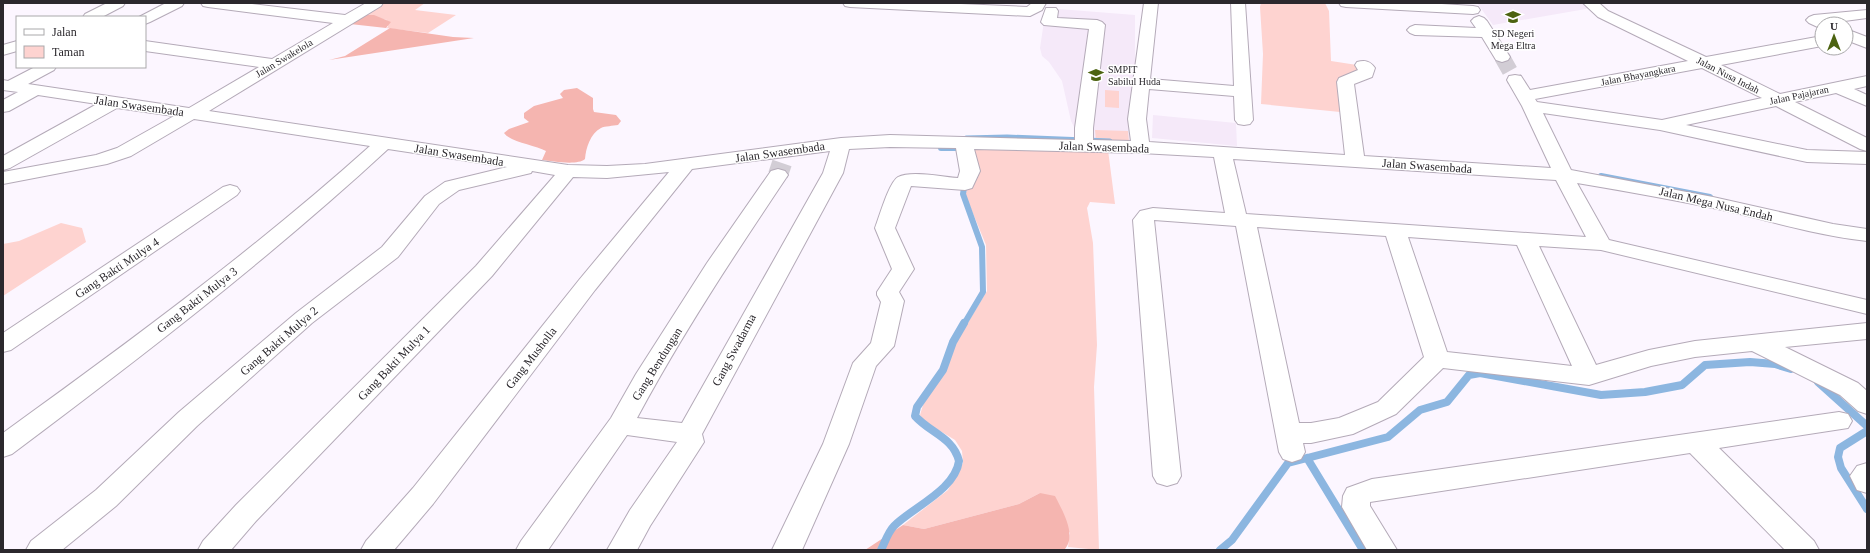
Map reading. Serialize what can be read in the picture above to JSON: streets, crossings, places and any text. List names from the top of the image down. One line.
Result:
{"streets":{"street":["Jalan Swakelola","Jalan Bhayangkara","Jalan Nusa Indah","Jalan Pajajaran","Jalan Swasembada","Jalan Mega Nusa Endah","Gang Bakti Mulya 4","Gang Bakti Mulya 3","Gang Bakti Mulya 2","Gang Swadarma","Gang Musholla","Gang Bakti Mulya 1","Gang Bendungan"]},"crossings":[["Jalan Swakelola","Jalan Swasembada"],["Jalan Bhayangkara","Jalan Nusa Indah"],["Jalan Nusa Indah","Jalan Pajajaran"],["Jalan Swasembada","Jalan Mega Nusa Endah"],["Jalan Swasembada","Gang Bakti Mulya 3"],["Jalan Swasembada","Gang Bakti Mulya 2"],["Jalan Swasembada","Gang Swadarma"],["Jalan Swasembada","Gang Musholla"],["Jalan Swasembada","Gang Bakti Mulya 1"],["Jalan Swasembada","Gang Bendungan"]],"places":{"school or university":["SD Negeri Mega Eltra","SMPIT Sabilul Huda"]},"legend":["Jalan","Taman"],"north":"top"}
